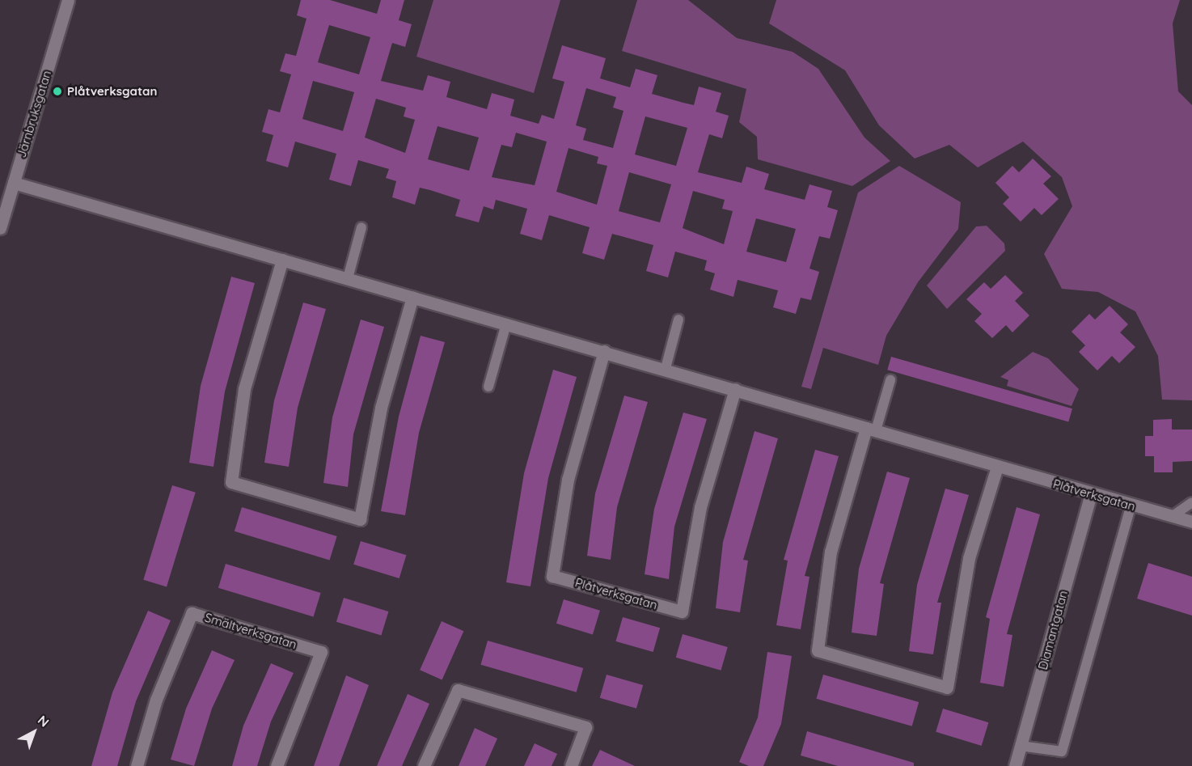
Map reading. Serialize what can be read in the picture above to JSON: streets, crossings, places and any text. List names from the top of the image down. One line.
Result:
{"streets":{"street":["Järnbruksgatan","Plåtverksgatan","Diamantgatan","Smältverksgatan"]},"crossings":[["Järnbruksgatan","Plåtverksgatan"],["Plåtverksgatan","Diamantgatan"]],"places":["Plåtverksgatan"],"north":"top right"}
